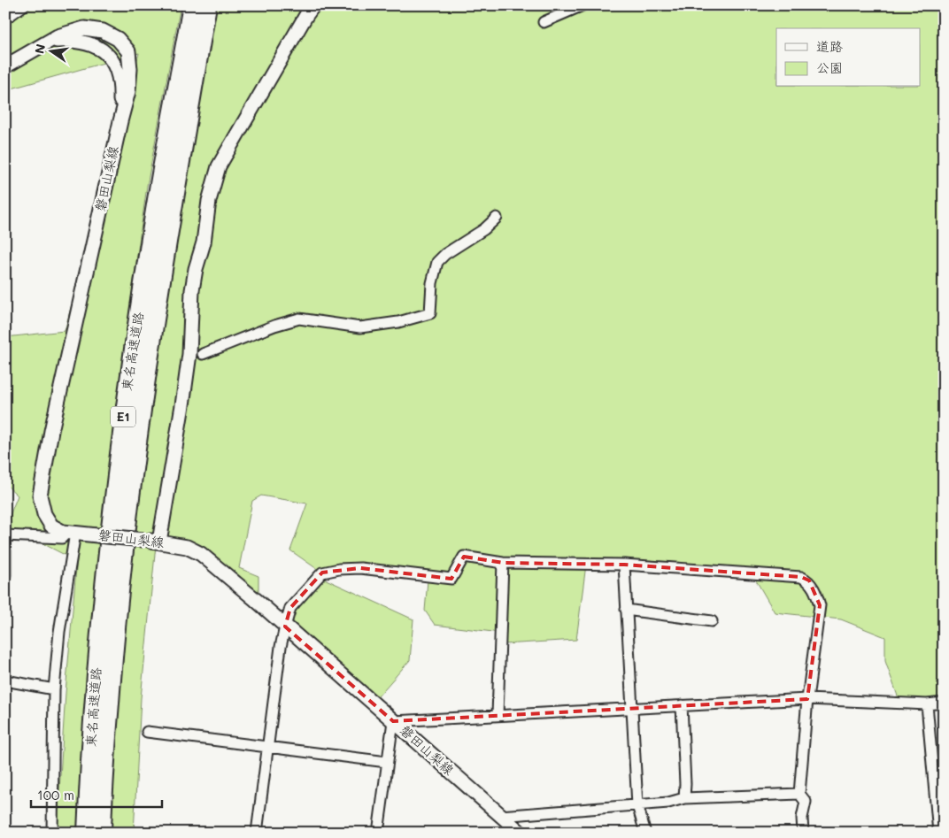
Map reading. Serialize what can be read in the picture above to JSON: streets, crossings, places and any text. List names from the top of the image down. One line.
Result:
{"streets":{"highway":["東名高速道路","E1"],"main road":["磐田山梨線"]},"legend":["道路","公園"],"scale_bar":"100 m","north":"left"}
